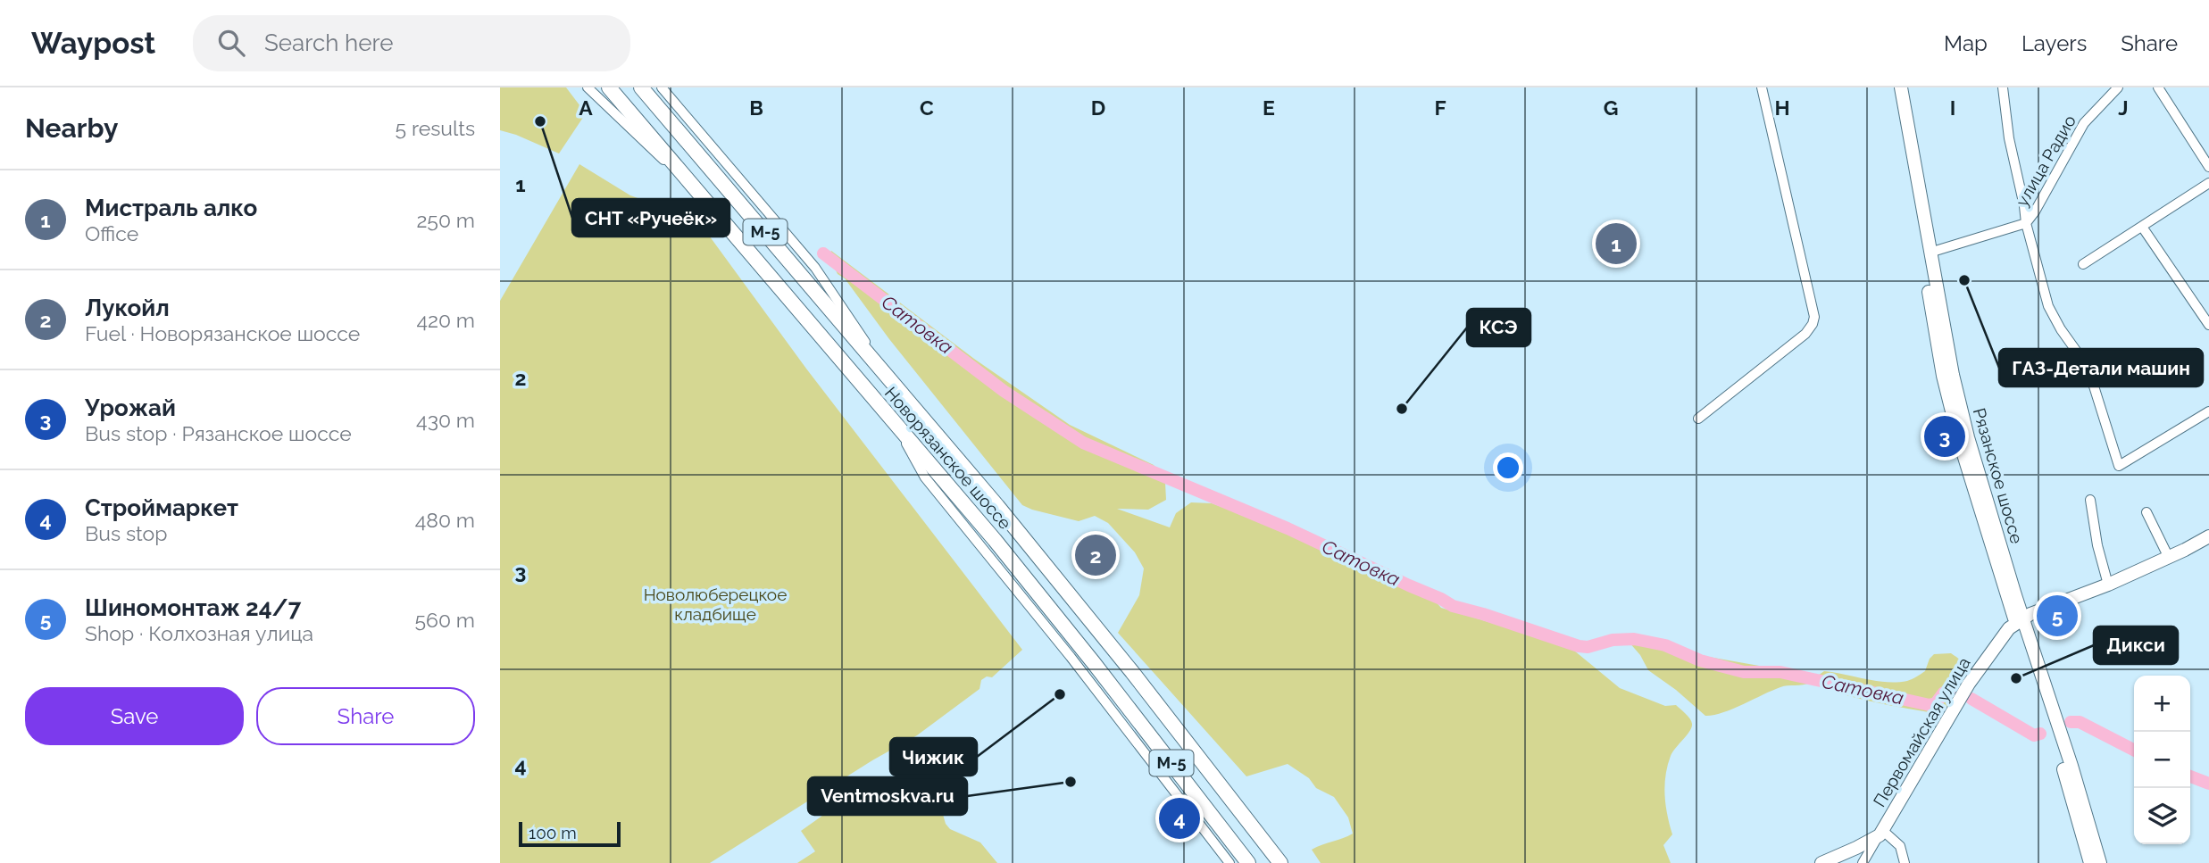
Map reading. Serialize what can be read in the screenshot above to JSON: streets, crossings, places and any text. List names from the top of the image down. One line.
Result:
{"streets":{"highway":["М-5","Новорязанское шоссе"],"main road":["Рязанское шоссе","Первомайская улица"],"street":["улица Радио"]},"crossings":[["Рязанское шоссе","Первомайская улица"]],"water":["Сатовка"],"parks":["Новолюберецкое кладбище"],"places":["СНТ «Ручеёк»","ГАЗ-Детали машин","КСЭ","Дикси","Чижик","Ventmoskva.ru"],"scale_bar":"100 m","page":{"header":"Waypost","search":"Search here","nav":["Map","Layers","Share"],"heading":["Nearby","5 results"],"list":[{"mark":"1","name":"Мистраль алко","note":"Office","value":"250 m"},{"mark":"2","name":"Лукойл","note":"Fuel · Новорязанское шоссе","value":"420 m"},{"mark":"3","name":"Урожай","note":"Bus stop · Рязанское шоссе","value":"430 m"},{"mark":"4","name":"Строймаркет","note":"Bus stop","value":"480 m"},{"mark":"5","name":"Шиномонтаж 24/7","note":"Shop · Колхозная улица","value":"560 m"}],"pins":["1","3","2","5","4"],"buttons":["Save","Share"],"map_buttons":["+","−"],"scale":"100 m"},"grid":{"columns":["A","B","C","D","E","F","G","H","I","J"],"rows":["1","2","3","4"]}}
